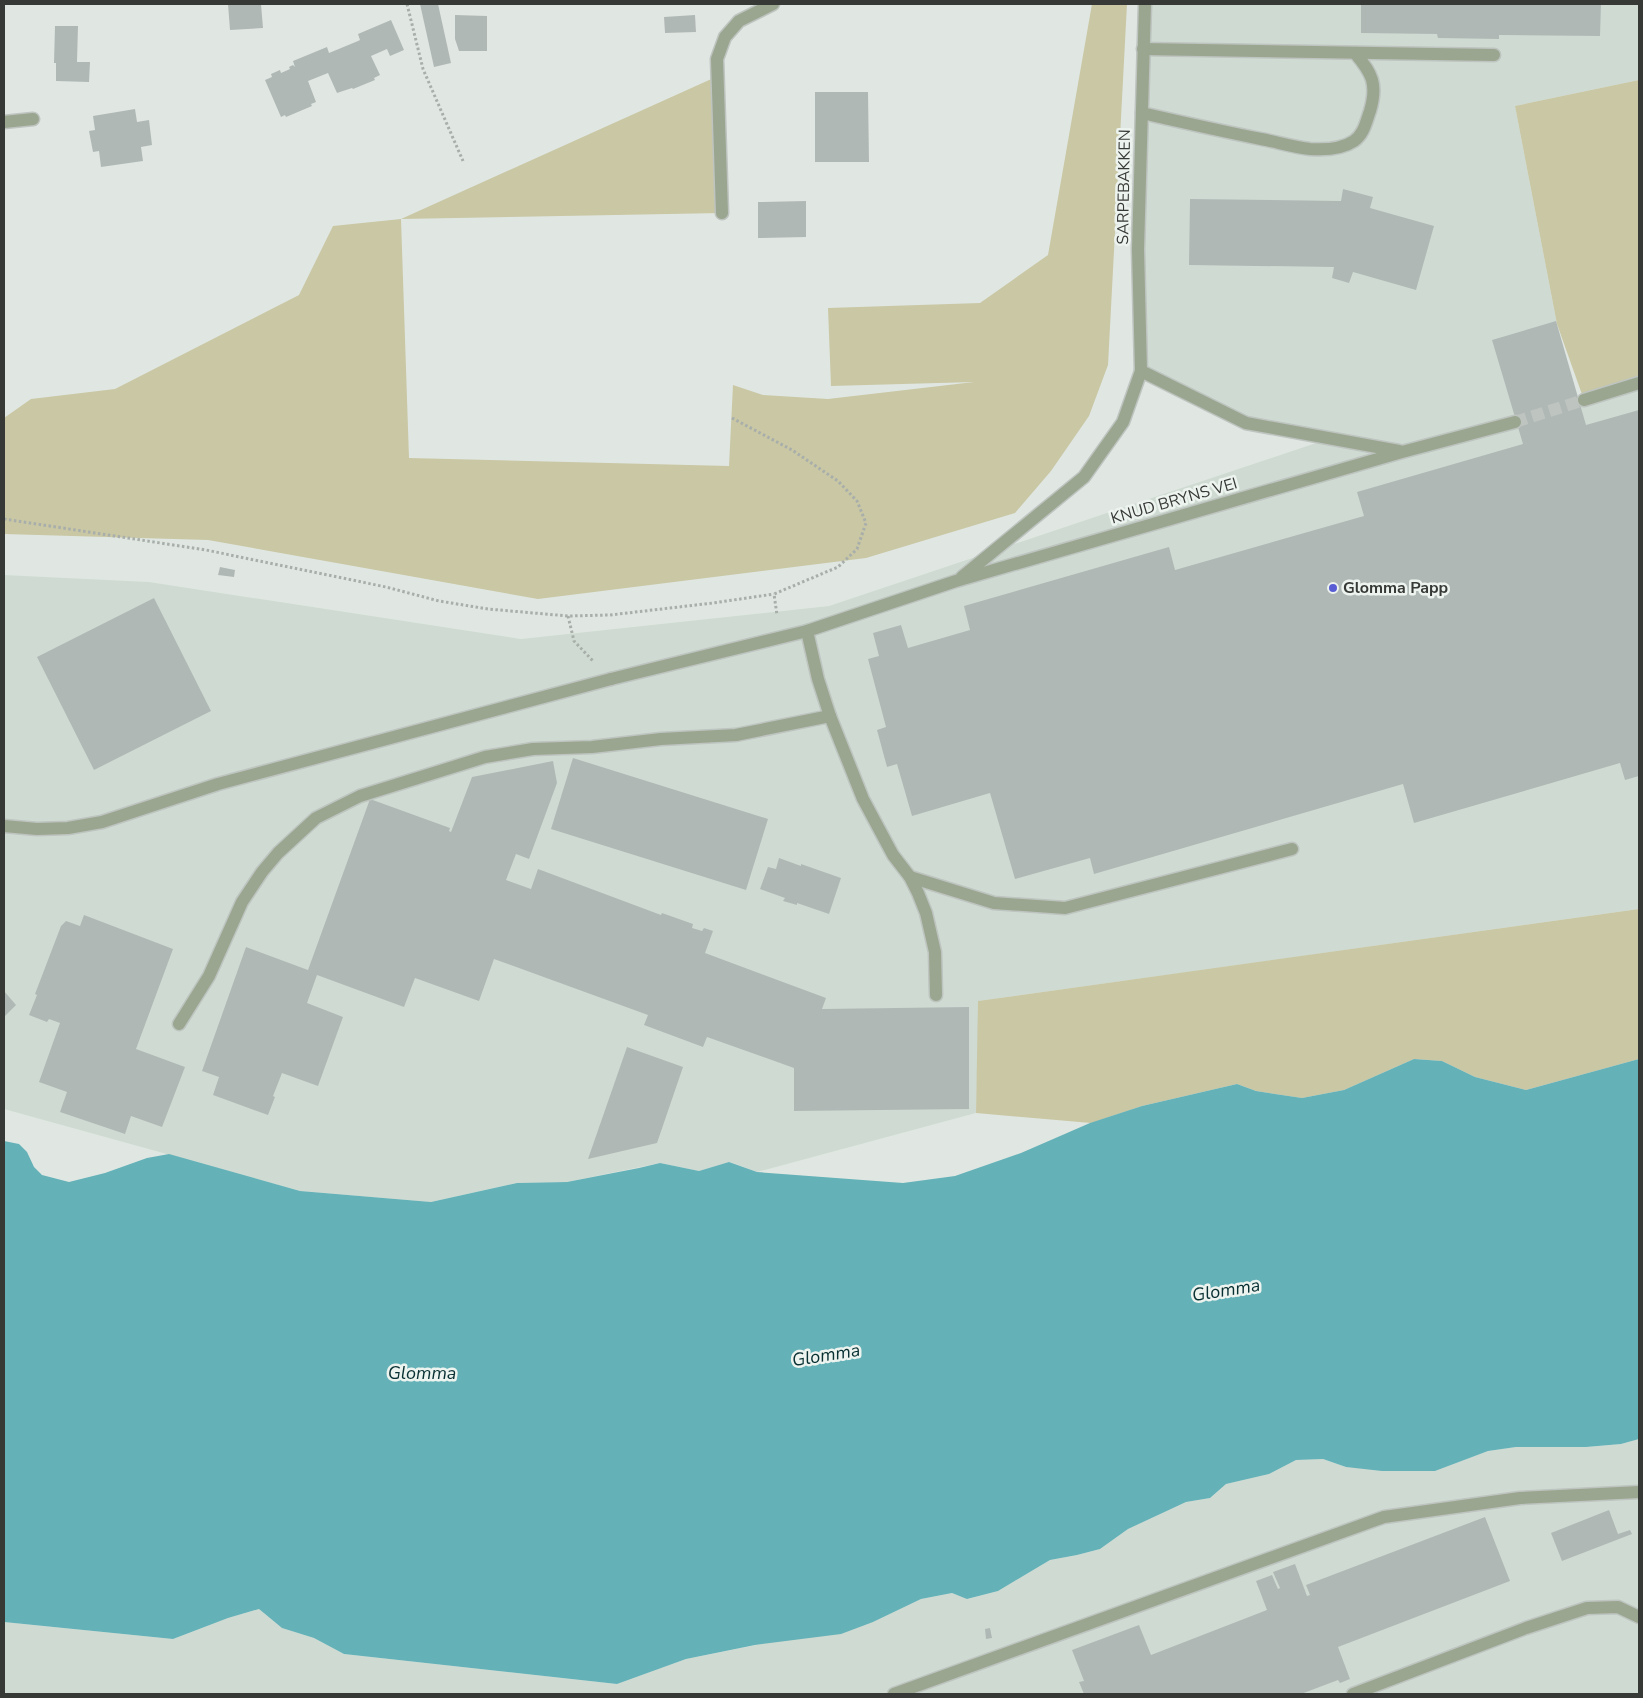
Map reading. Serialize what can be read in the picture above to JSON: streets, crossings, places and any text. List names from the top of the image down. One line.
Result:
{"streets":{"street":["SARPEBAKKEN","KNUD BRYNS VEI"]},"crossings":[["SARPEBAKKEN","KNUD BRYNS VEI"]],"water":["Glomma"],"places":["Glomma Papp"]}
